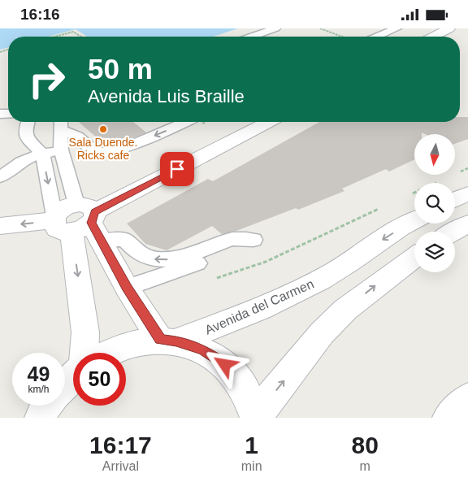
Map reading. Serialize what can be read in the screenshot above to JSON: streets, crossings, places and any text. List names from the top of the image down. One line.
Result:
{"streets":{"main road":["Avenida del Carmen"]},"places":["Sala Duende. Ricks cafe"],"north":"bottom","page":{"status":"16:16","turn":["50 m","Avenida Luis Braille"],"speed":"49 km/h","limit":"50","eta":["16:17","Arrival","1","min","80","m"]}}
